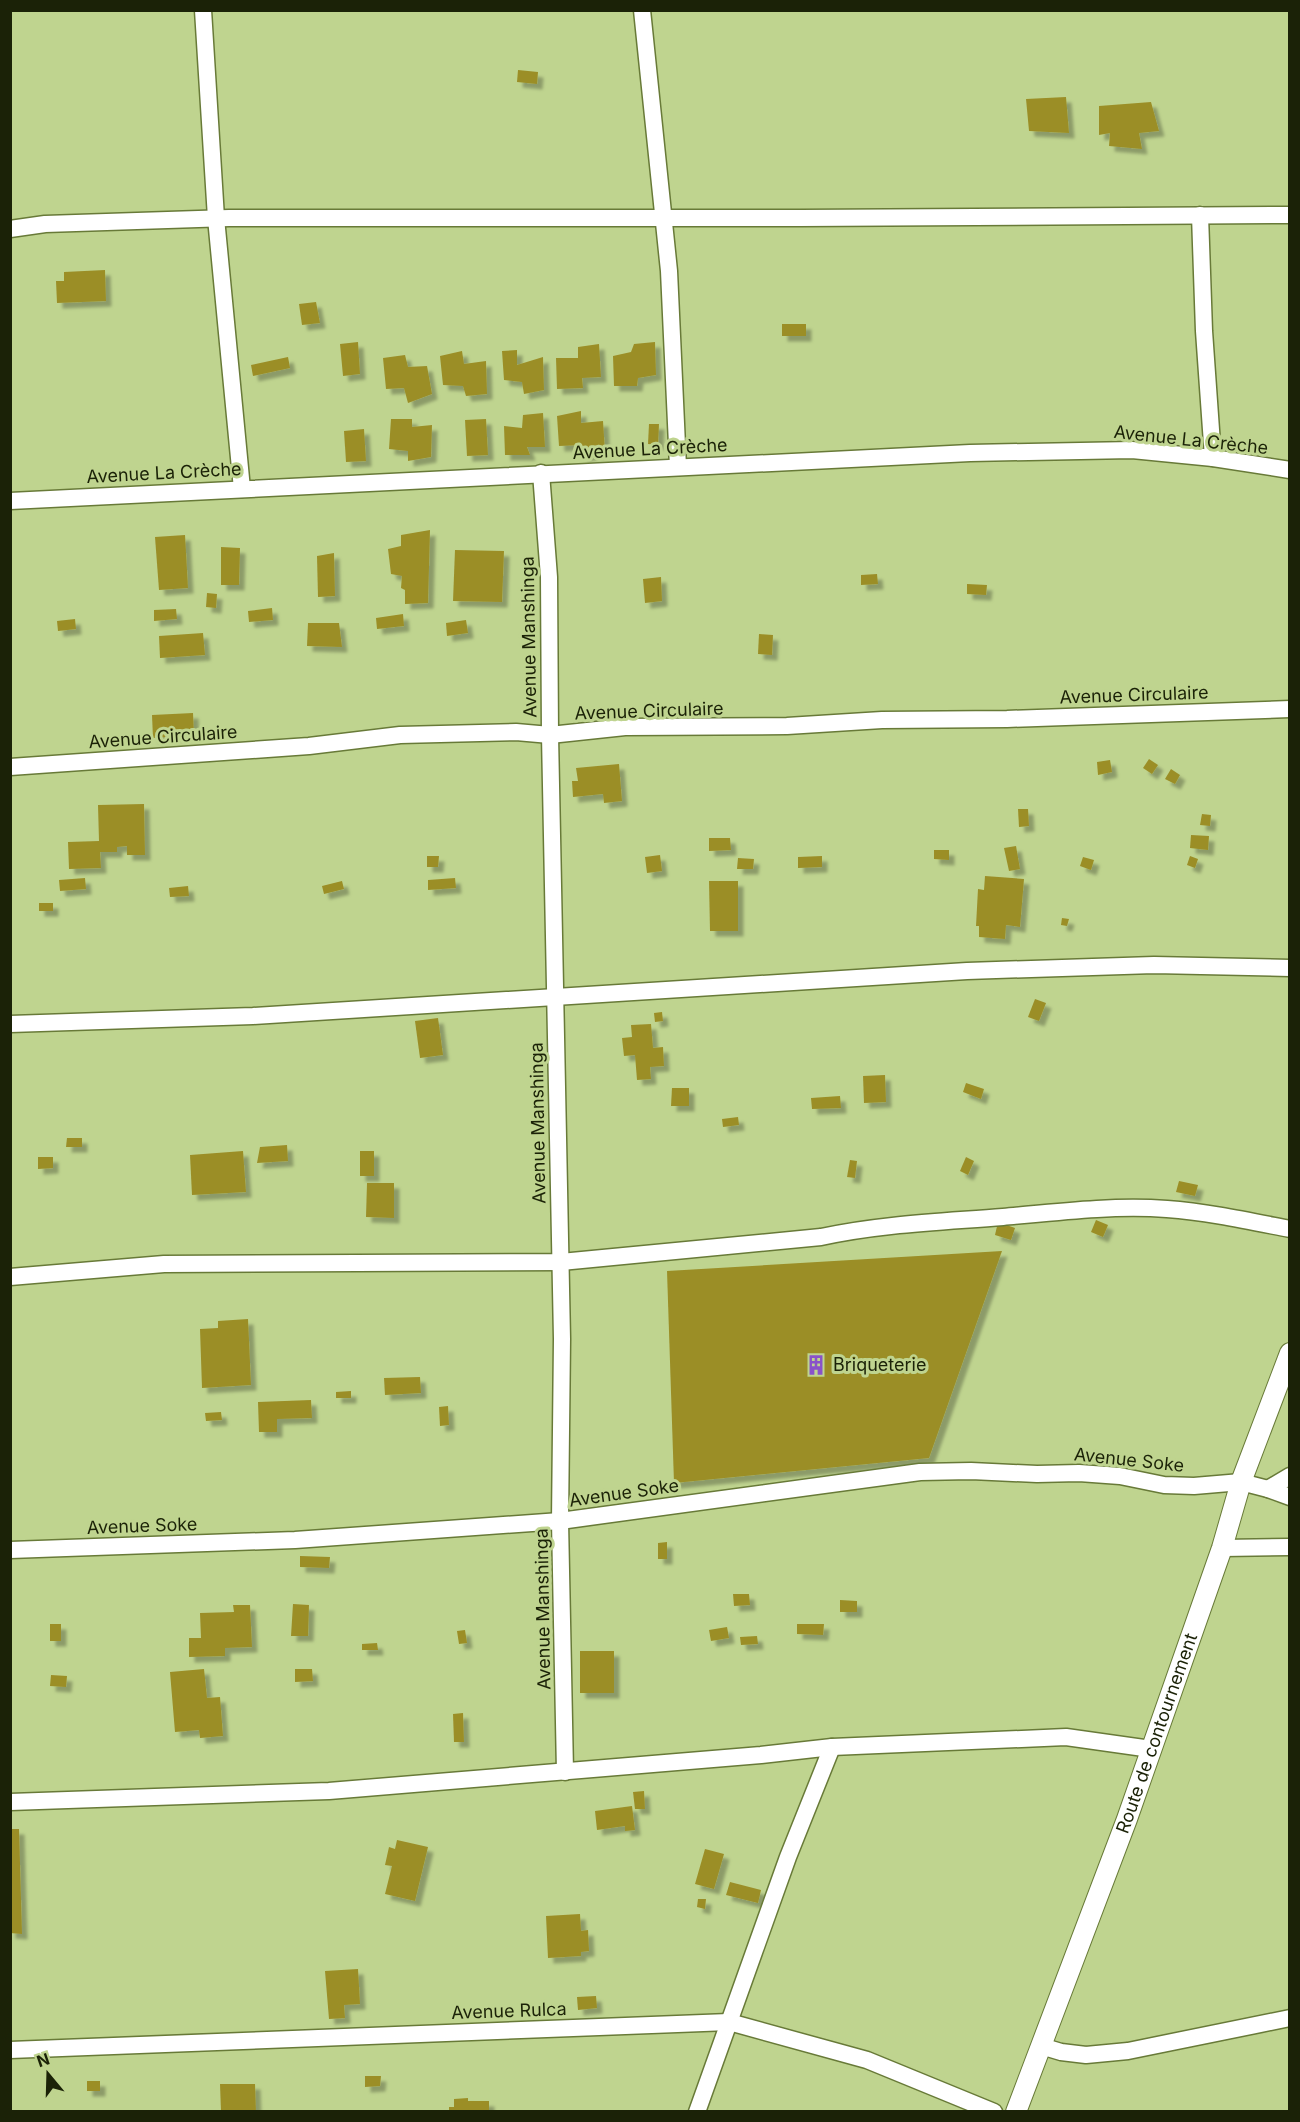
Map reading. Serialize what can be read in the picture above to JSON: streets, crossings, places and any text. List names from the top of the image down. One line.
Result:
{"streets":{"street":["Avenue La Crèche","Avenue Manshinga","Avenue Circulaire","Avenue Soke","Route de contournement","Avenue Rulca"]},"crossings":[["Avenue La Crèche","Avenue Manshinga"],["Avenue Manshinga","Avenue Circulaire"],["Avenue Manshinga","Avenue Soke"],["Avenue Soke","Route de contournement"]],"places":{"building":["Briqueterie"]},"north":"top"}
